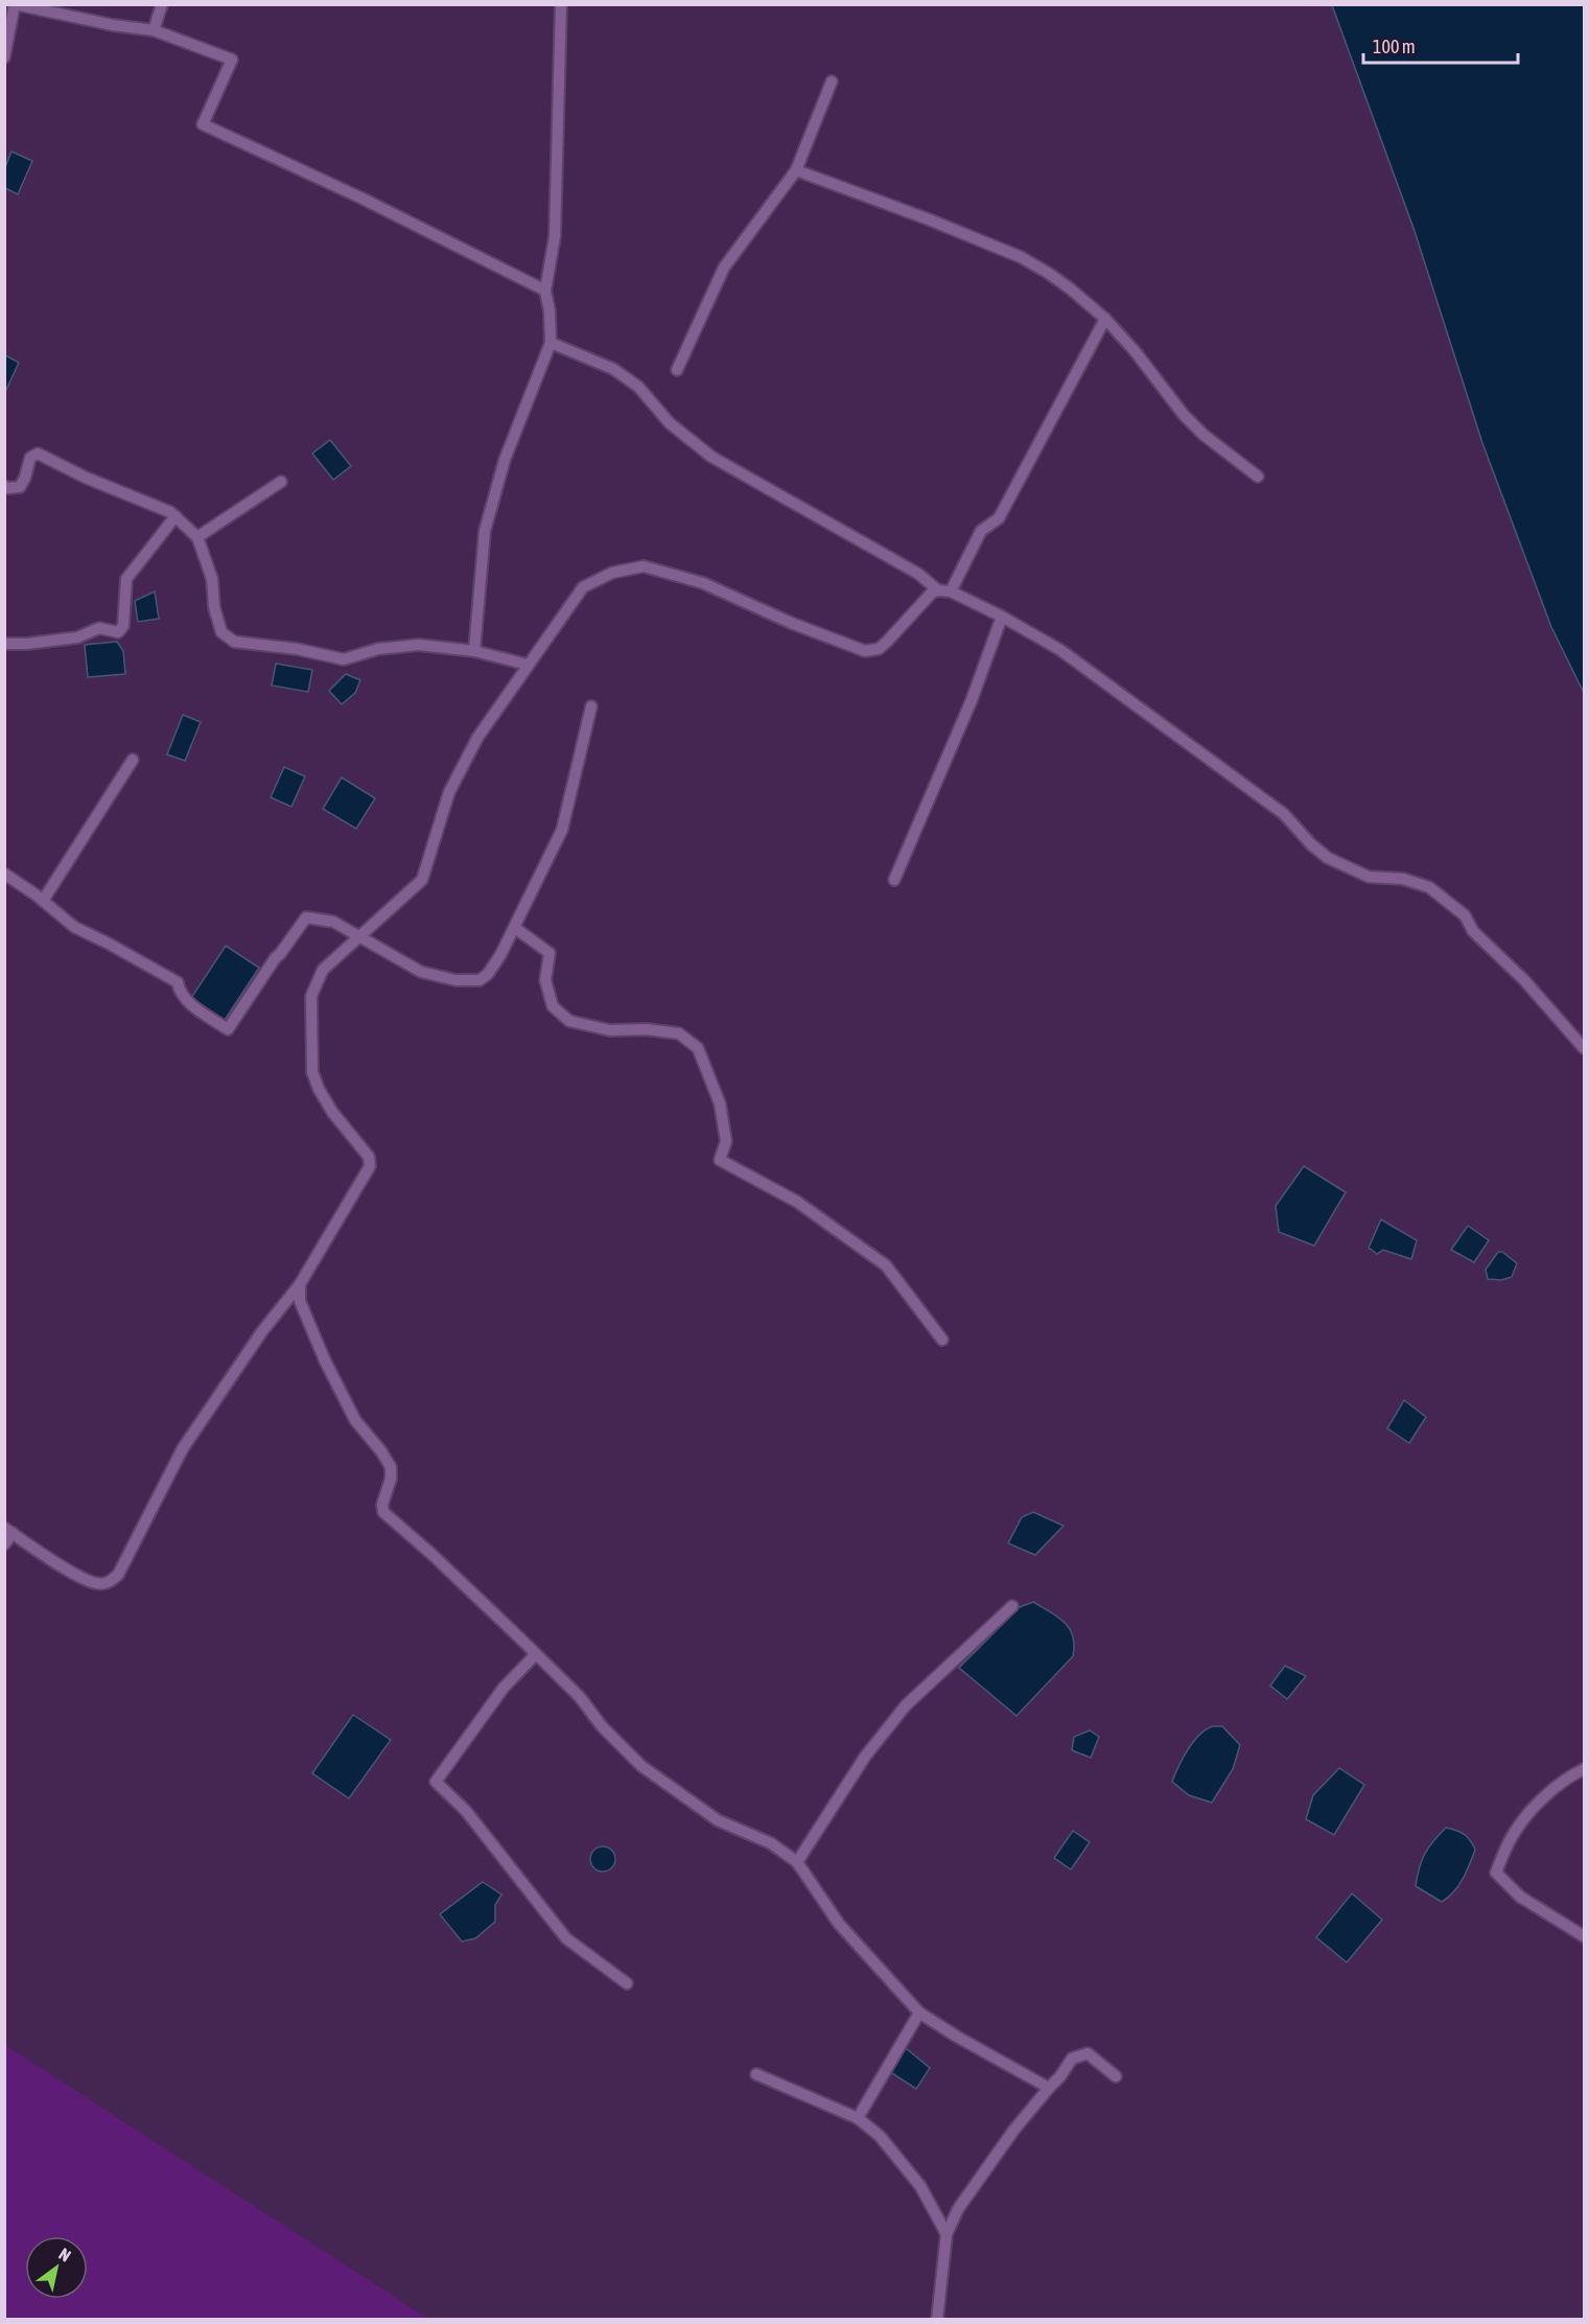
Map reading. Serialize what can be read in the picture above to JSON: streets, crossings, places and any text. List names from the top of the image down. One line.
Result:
{"scale_bar":"100 m","north":"top right"}
